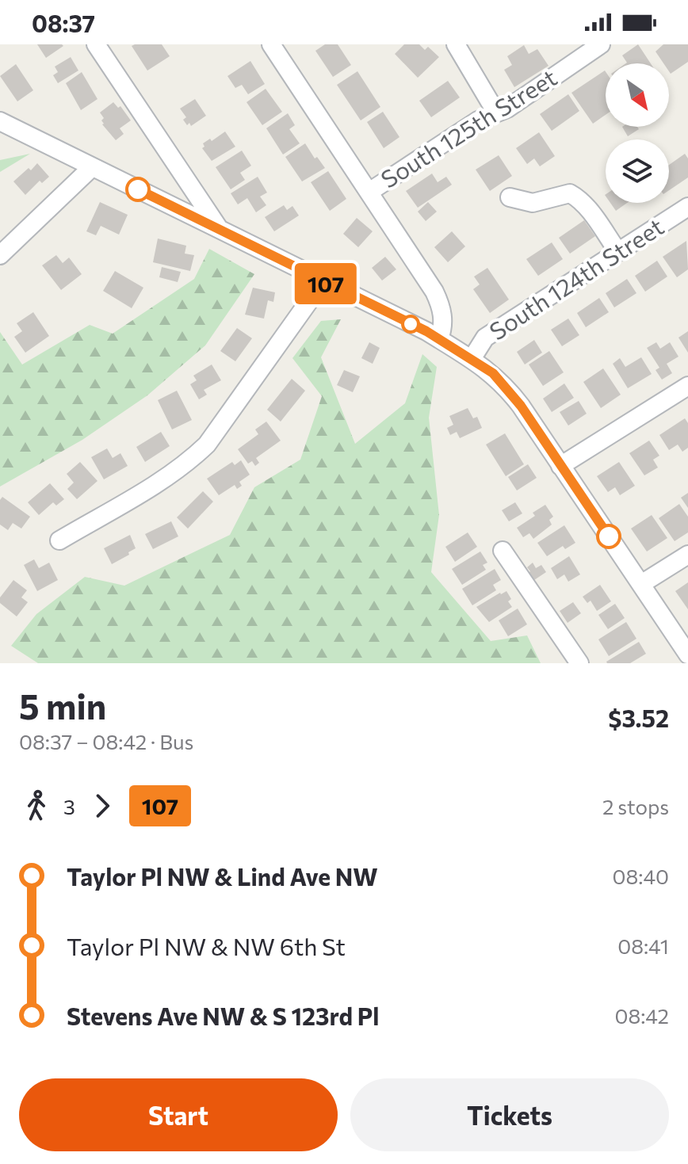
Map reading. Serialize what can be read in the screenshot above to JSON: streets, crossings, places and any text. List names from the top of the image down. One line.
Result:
{"streets":{"street":["South 125th Street","South 124th Street"]},"lines":["bus line 107"],"north":"bottom right","page":{"status":"08:37","on_map":"107","heading":["5 min","08:37 – 08:42 · Bus","$3.52"],"legs":["3","107","2 stops"],"list":[{"name":"Taylor Pl NW & Lind Ave NW","value":"08:40"},{"name":"Taylor Pl NW & NW 6th St","value":"08:41"},{"name":"Stevens Ave NW & S 123rd Pl","value":"08:42"}],"buttons":["Start","Tickets"]}}
